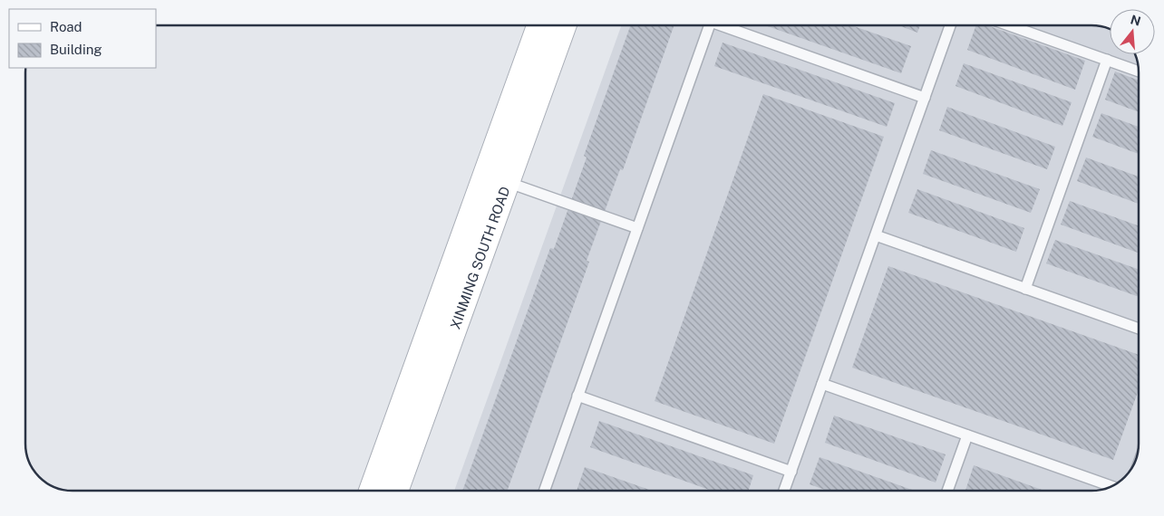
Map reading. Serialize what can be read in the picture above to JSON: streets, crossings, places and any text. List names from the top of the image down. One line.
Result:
{"streets":{"main road":["XINMING SOUTH ROAD"]},"legend":["Road","Building"],"north":"top"}
